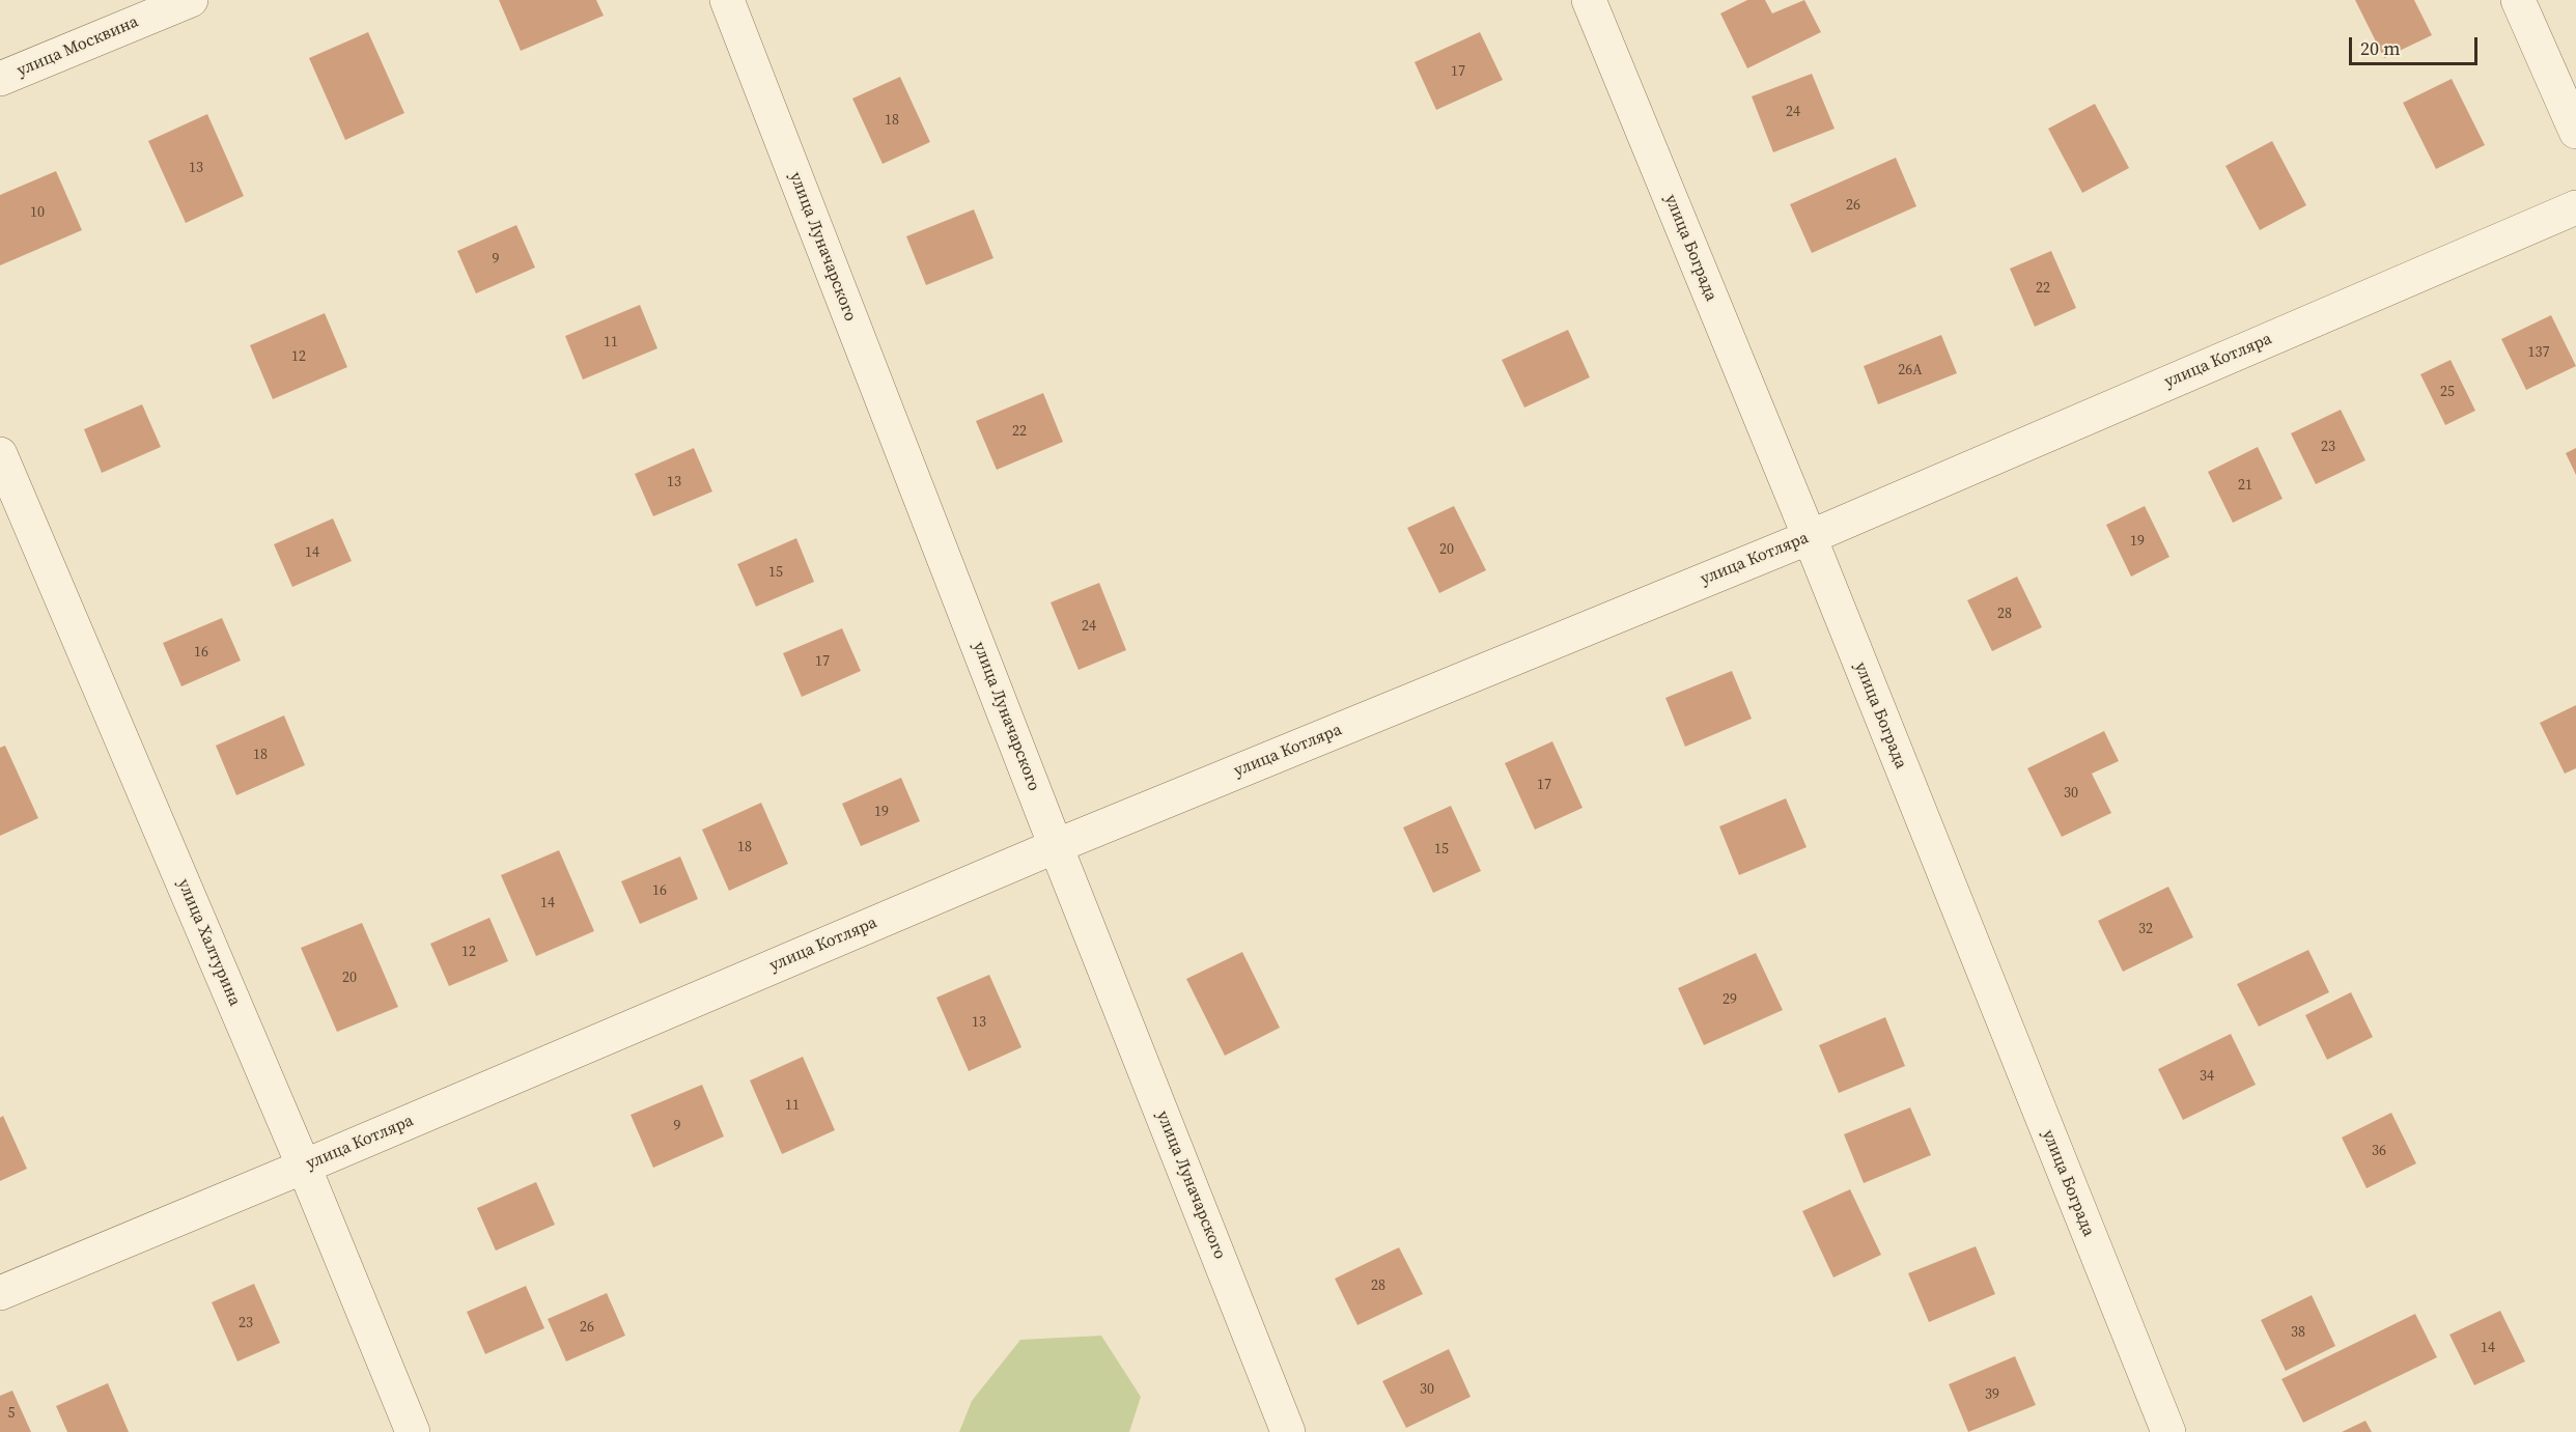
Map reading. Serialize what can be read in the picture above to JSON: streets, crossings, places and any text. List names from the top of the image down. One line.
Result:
{"streets":{"street":["улица Москвина","улица Луначарского","улица Бограда","улица Котляра","улица Халтурина"]},"crossings":[["улица Луначарского","улица Котляра"],["улица Бограда","улица Котляра"],["улица Котляра","улица Халтурина"]],"house_numbers":["17","24","18","13","26","10","9","22","11","137","12","26А","25","22","23","13","21","19","20","14","15","28","24","16","17","18","17","30","19","18","15","16","14","32","12","20","29","13","34","11","9","36","28","23","26","38","14","30","39","5"],"scale_bar":"20 m"}
